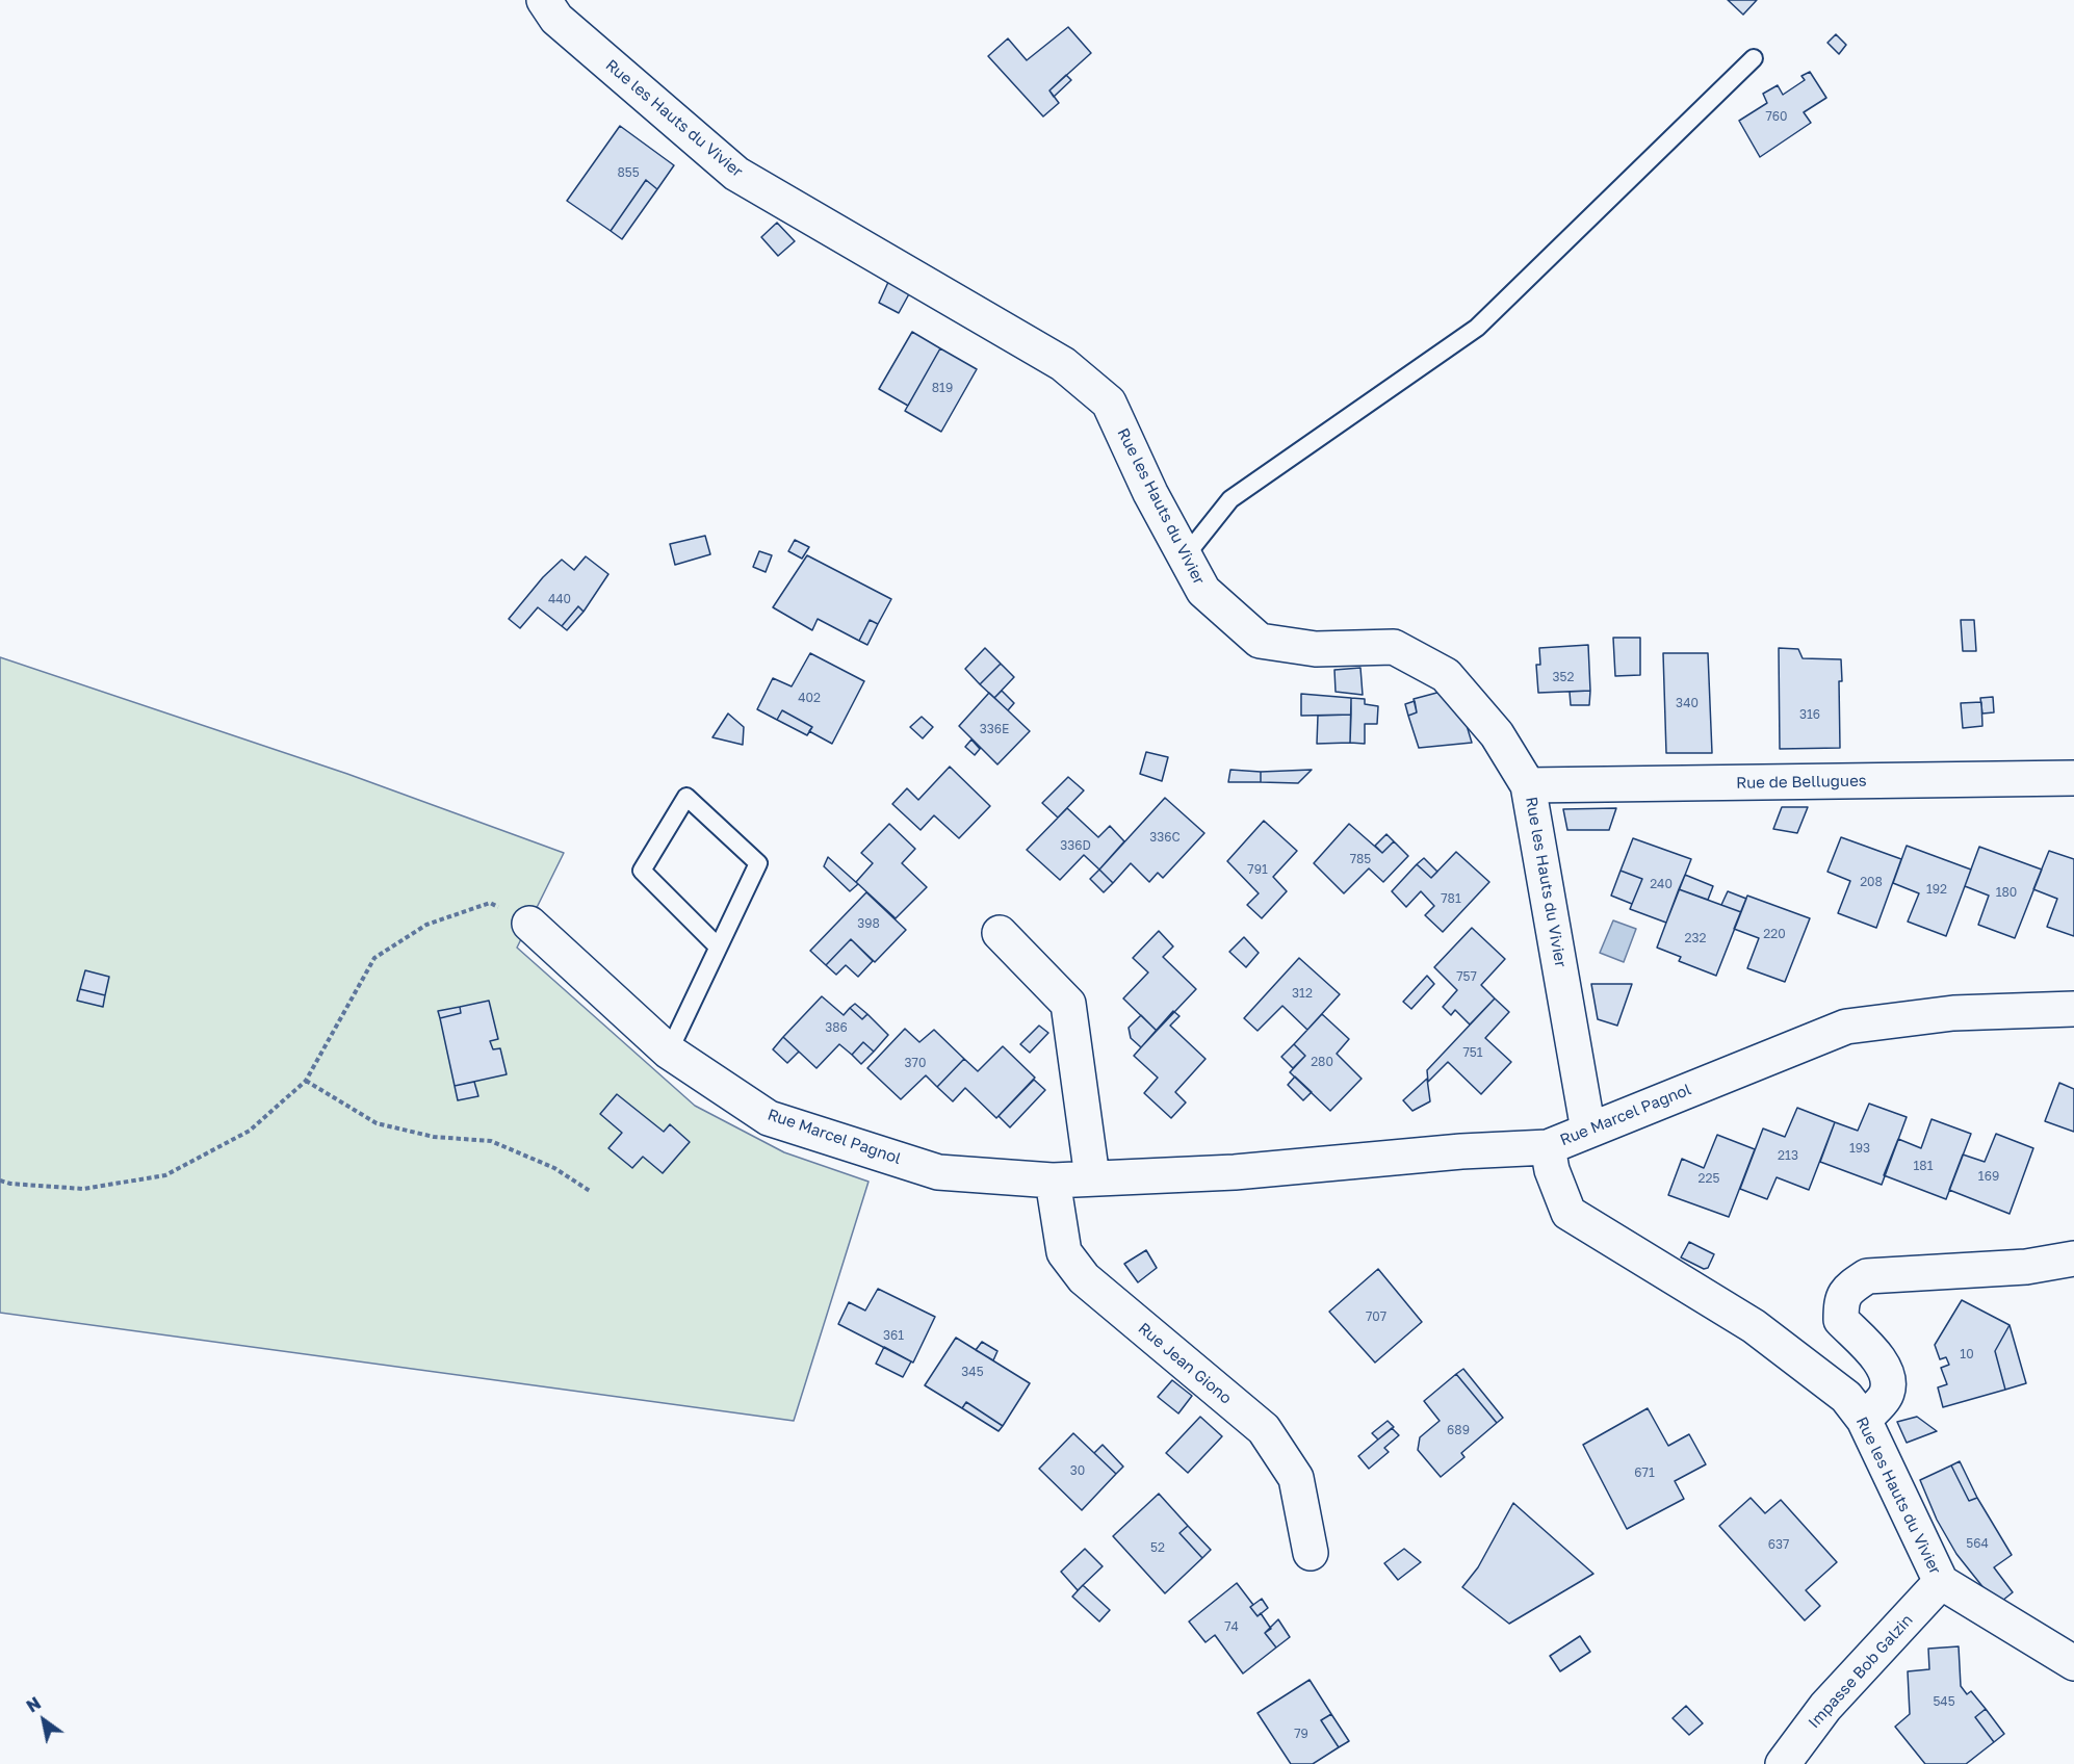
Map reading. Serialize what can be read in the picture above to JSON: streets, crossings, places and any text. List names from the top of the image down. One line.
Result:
{"streets":{"street":["Rue les Hauts du Vivier","Rue de Bellugues","Rue Marcel Pagnol","Rue Jean Giono","Impasse Bob Galzin"]},"crossings":[["Rue les Hauts du Vivier","Rue de Bellugues"],["Rue les Hauts du Vivier","Rue Marcel Pagnol"],["Rue les Hauts du Vivier","Impasse Bob Galzin"],["Rue Marcel Pagnol","Rue Jean Giono"]],"house_numbers":["760","855","819","440","352","402","340","316","336E","336C","336D","785","791","208","240","192","180","781","398","220","232","757","312","386","751","280","370","193","213","181","169","225","707","361","10","345","689","30","671","564","637","52","74","545","79"],"north":"top left"}
